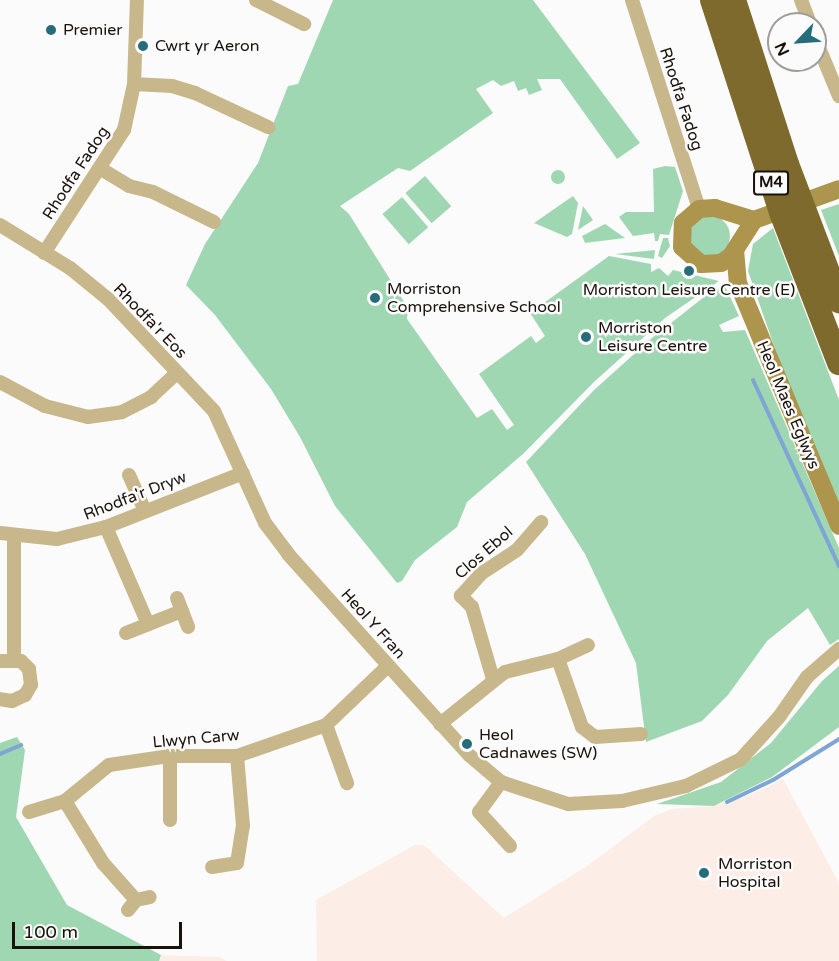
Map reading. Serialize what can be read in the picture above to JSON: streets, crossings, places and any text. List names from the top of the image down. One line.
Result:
{"streets":{"highway":["M4"],"street":["Rhodfa Fadog","Rhodfa'r Eos","Heol Maes Eglwys","Rhodfa'r Dryw","Clos Ebol","Heol Y Fran","Llwyn Carw"]},"crossings":[["Rhodfa Fadog","Rhodfa'r Eos"],["Rhodfa Fadog","Heol Maes Eglwys"],["Rhodfa'r Eos","Rhodfa'r Dryw"],["Rhodfa'r Eos","Heol Y Fran"],["Rhodfa'r Dryw","Heol Y Fran"],["Heol Y Fran","Llwyn Carw"]],"places":["Premier","Cwrt yr Aeron","Morriston Leisure Centre (E)","Morriston Comprehensive School","Morriston Leisure Centre","Heol Cadnawes (SW)","Morriston Hospital"],"scale_bar":"100 m","north":"bottom left"}
